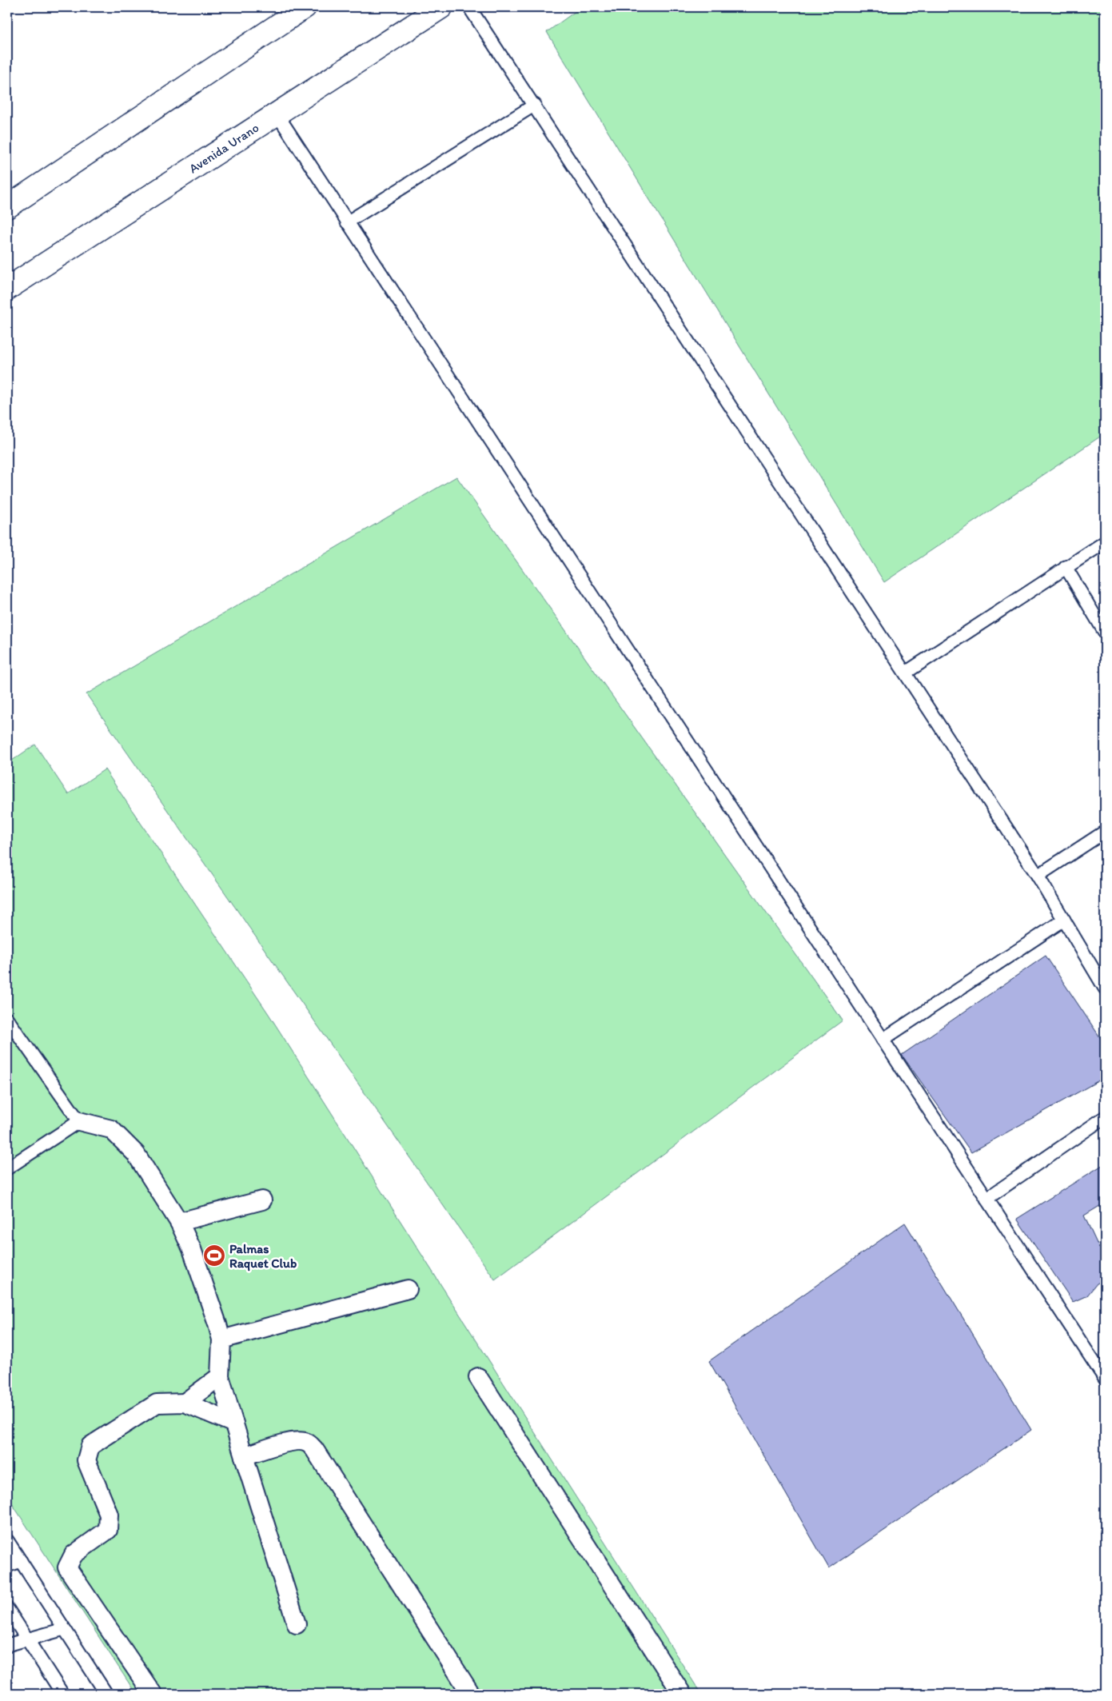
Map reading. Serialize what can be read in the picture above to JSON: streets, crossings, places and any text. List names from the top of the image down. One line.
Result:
{"streets":{"main road":["Avenida Urano"]},"places":{"sports":["Palmas Raquet Club"]}}
